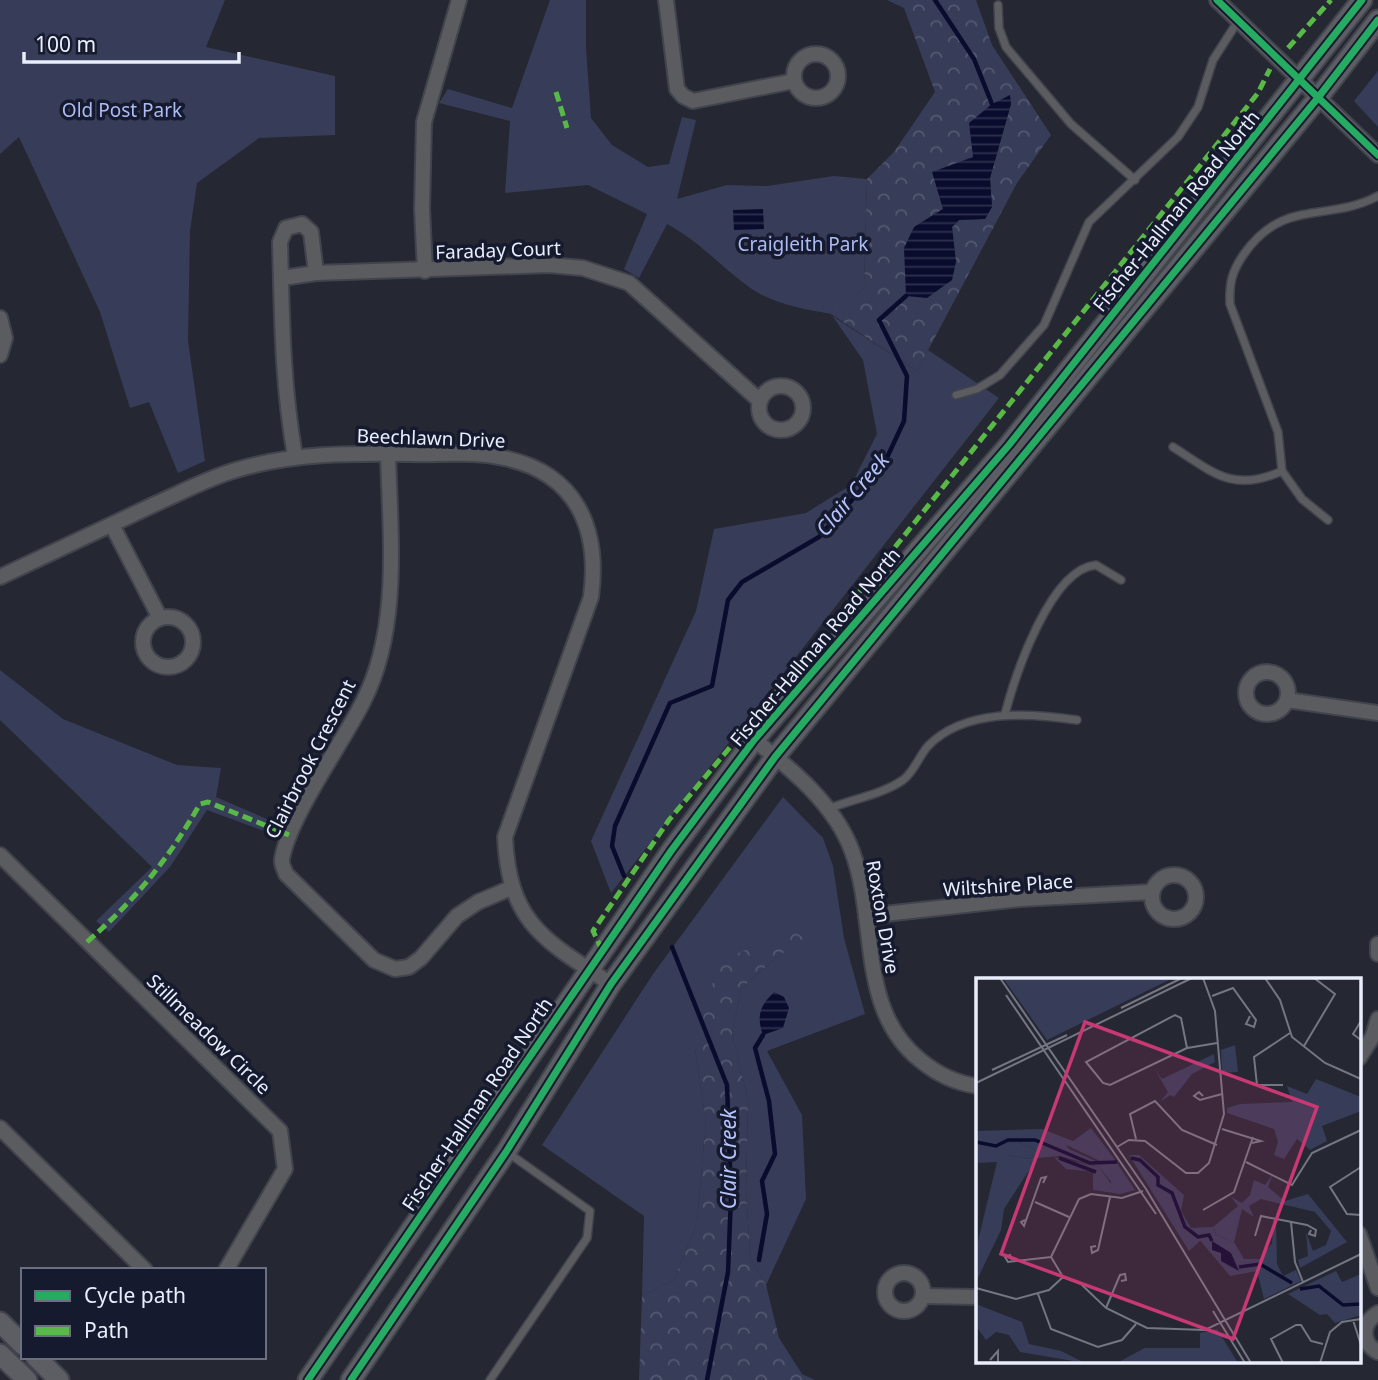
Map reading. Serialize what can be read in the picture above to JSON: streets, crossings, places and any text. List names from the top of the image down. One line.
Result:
{"streets":{"main road":["Fischer-Hallman Road North"],"street":["Faraday Court","Beechlawn Drive","Clairbrook Crescent","Wiltshire Place","Roxton Drive","Stillmeadow Circle"]},"crossings":[["Fischer-Hallman Road North","Beechlawn Drive"],["Fischer-Hallman Road North","Roxton Drive"],["Beechlawn Drive","Clairbrook Crescent"],["Wiltshire Place","Roxton Drive"]],"water":["Clair Creek"],"parks":["Old Post Park","Craigleith Park"],"legend":["Cycle path","Path"],"scale_bar":"100 m"}
